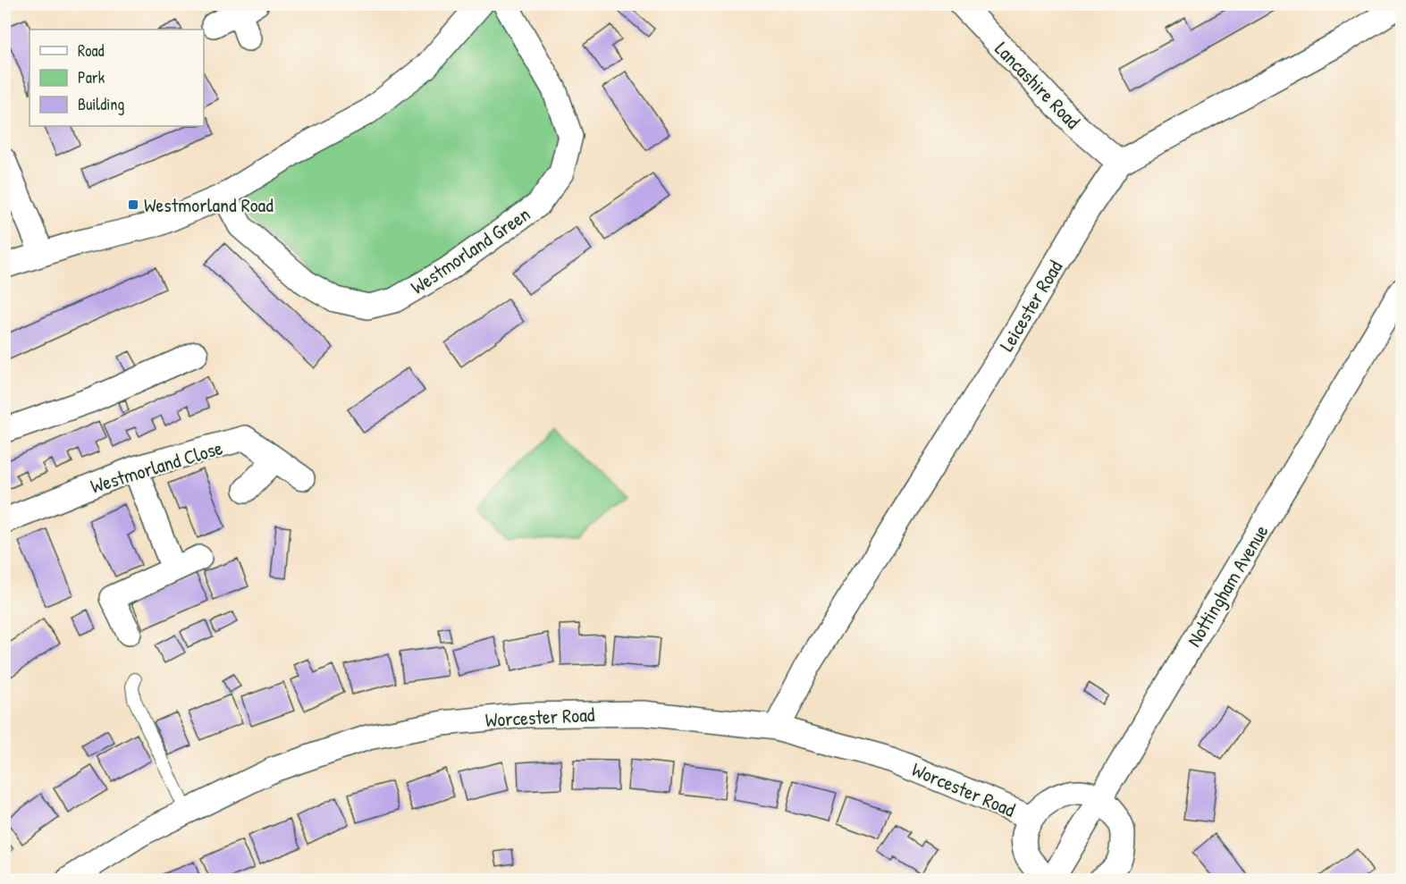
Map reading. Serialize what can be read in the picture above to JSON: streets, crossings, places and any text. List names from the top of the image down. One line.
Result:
{"streets":{"street":["Lancashire Road","Westmorland Green","Leicester Road","Westmorland Close","Nottingham Avenue","Worcester Road"]},"crossings":[["Lancashire Road","Leicester Road"],["Leicester Road","Worcester Road"],["Nottingham Avenue","Worcester Road"]],"places":{"transit":["Westmorland Road"]},"legend":["Road","Park","Building"]}
